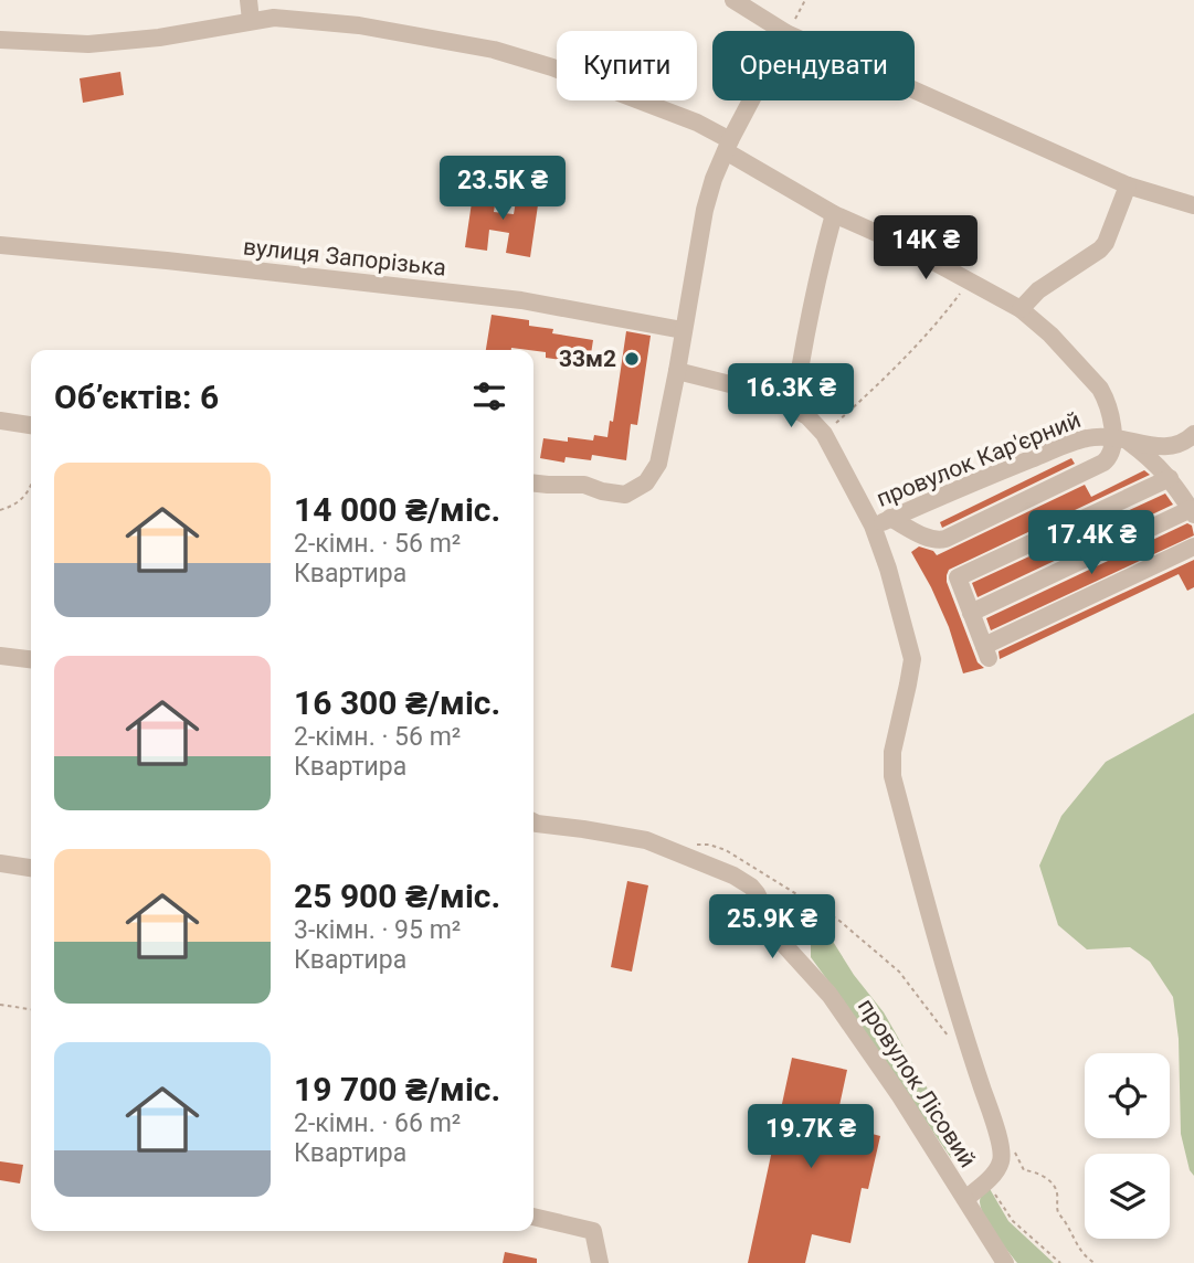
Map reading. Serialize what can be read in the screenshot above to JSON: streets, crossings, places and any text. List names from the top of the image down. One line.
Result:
{"streets":{"street":["вулиця Запорізька","провулок Кар'єрний","провулок Лісовий"]},"places":["33м2"],"page":{"chip":["Купити","Орендувати"],"price":["23.5K ₴","14K ₴","16.3K ₴","17.4K ₴","25.9K ₴","19.7K ₴"],"heading":"Об’єктів: 6","list":[{"name":"14 000 ₴/міс.","note":"2-кімн. · 56 m² · Квартира"},{"name":"16 300 ₴/міс.","note":"2-кімн. · 56 m² · Квартира"},{"name":"25 900 ₴/міс.","note":"3-кімн. · 95 m² · Квартира"},{"name":"19 700 ₴/міс.","note":"2-кімн. · 66 m² · Квартира"}]}}
